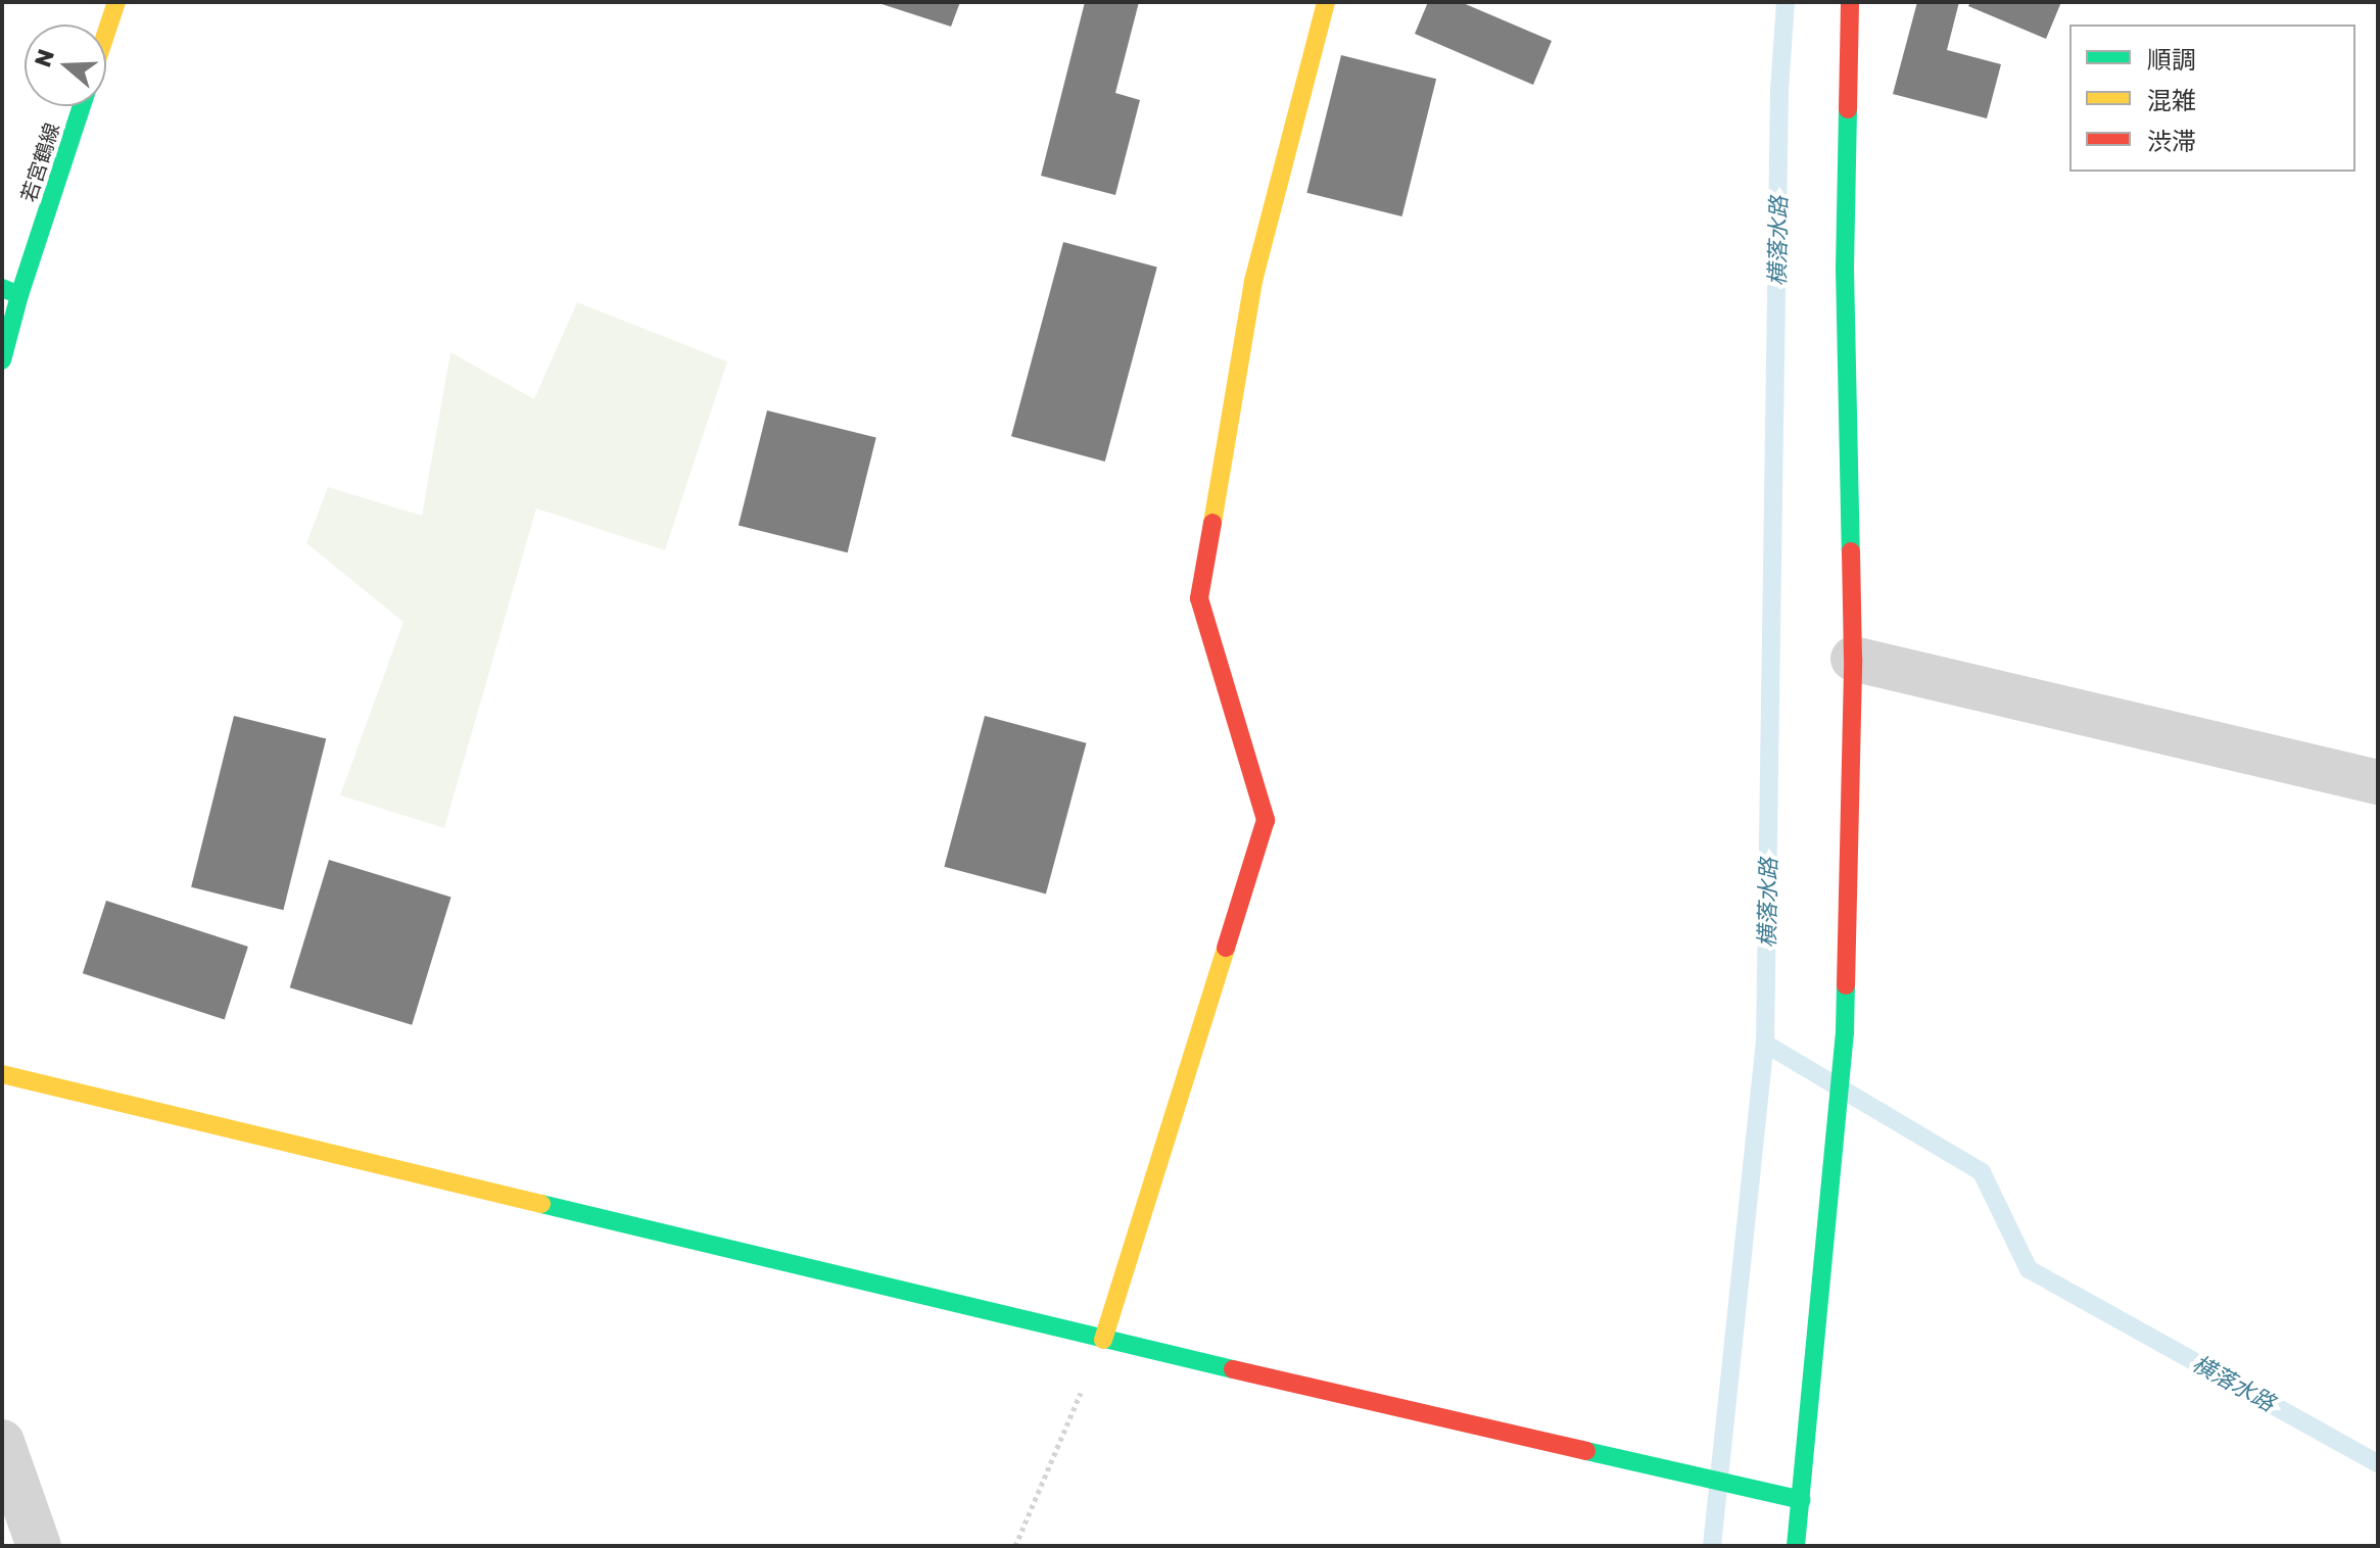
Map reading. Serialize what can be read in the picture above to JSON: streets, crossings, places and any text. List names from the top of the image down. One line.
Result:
{"streets":{"street":["若宮鶴線"]},"water":["横落水路"],"legend":["順調","混雑","渋滞"],"north":"left"}
